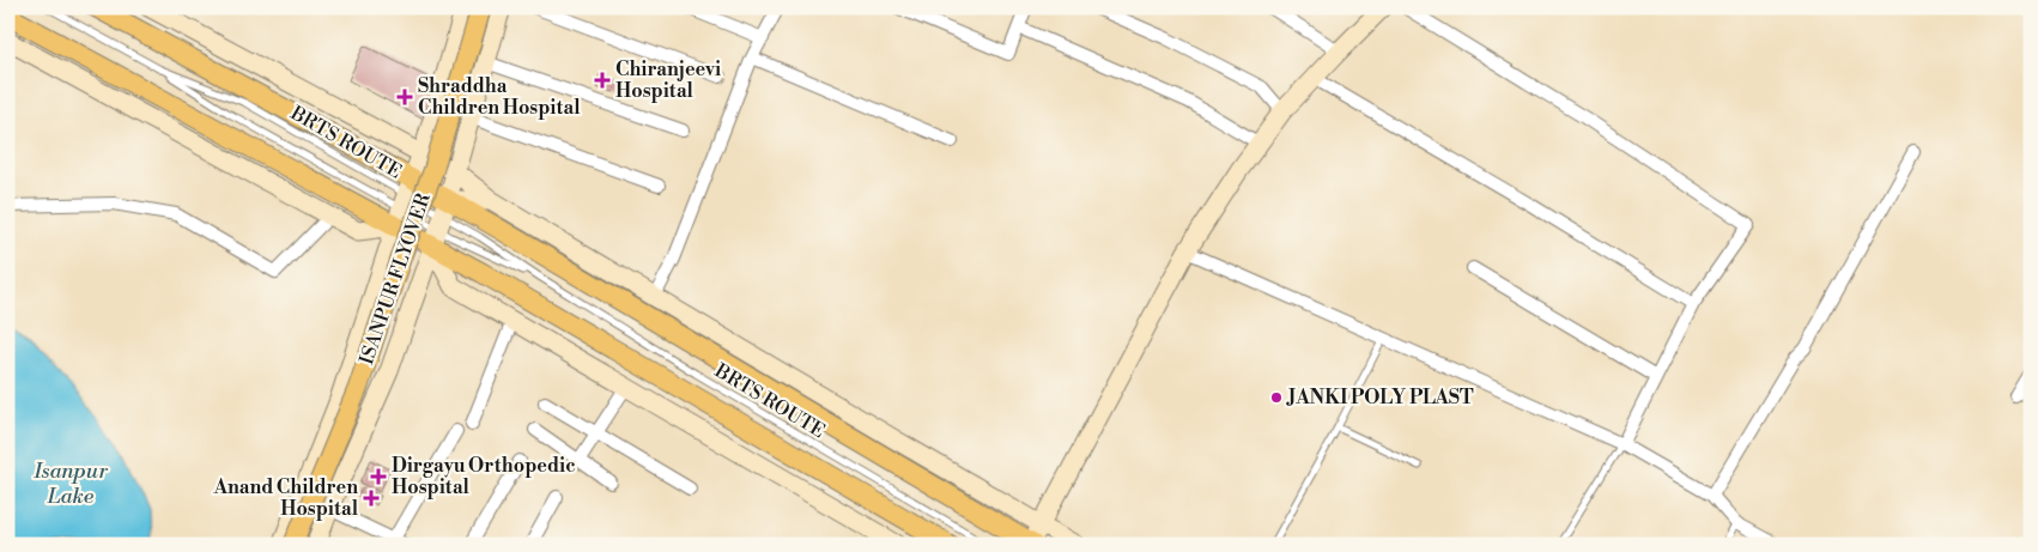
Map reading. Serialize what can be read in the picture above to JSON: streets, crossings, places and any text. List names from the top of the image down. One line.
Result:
{"streets":{"main road":["ISANPUR FLYOVER"],"lane":["BRTS ROUTE"]},"water":["Isanpur Lake"],"places":{"health":["Chiranjeevi Hospital","Shraddha Children Hospital","Dirgayu Orthopedic Hospital","Anand Children Hospital"],"other":["JANKI POLY PLAST"]}}
